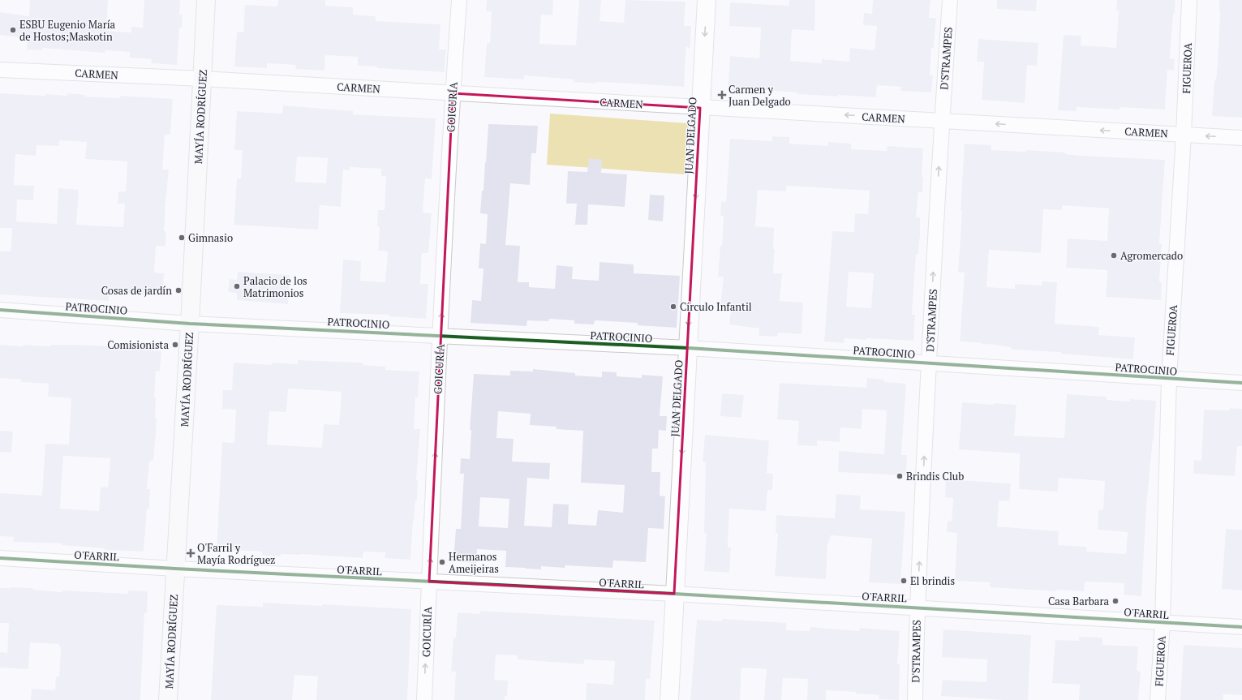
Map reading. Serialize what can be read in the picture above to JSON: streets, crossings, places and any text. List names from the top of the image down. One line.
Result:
{"streets":{"main road":["MAYÍA RODRÍGUEZ"],"street":["D'STRAMPES","FIGUEROA","CARMEN","GOICURÍA","JUAN DELGADO","PATROCINIO","O'FARRIL"]},"crossings":[["D'STRAMPES","CARMEN"],["D'STRAMPES","PATROCINIO"],["D'STRAMPES","O'FARRIL"],["FIGUEROA","CARMEN"],["FIGUEROA","PATROCINIO"],["FIGUEROA","O'FARRIL"],["CARMEN","GOICURÍA"],["CARMEN","MAYÍA RODRÍGUEZ"],["CARMEN","JUAN DELGADO"],["GOICURÍA","PATROCINIO"],["GOICURÍA","O'FARRIL"],["MAYÍA RODRÍGUEZ","PATROCINIO"],["MAYÍA RODRÍGUEZ","O'FARRIL"],["JUAN DELGADO","PATROCINIO"],["JUAN DELGADO","O'FARRIL"]],"one_way":["D'STRAMPES","CARMEN","GOICURÍA","JUAN DELGADO"],"places":{"other":["ESBU Eugenio María de Hostos;Maskotin","Gimnasio","Agromercado","Palacio de los Matrimonios","Cosas de jardín","Círculo Infantil","Comisionista","Brindis Club","Hermanos Ameijeiras","El brindis","Casa Barbara"],"health":["Carmen y Juan Delgado","O'Farril y Mayía Rodríguez"]}}
